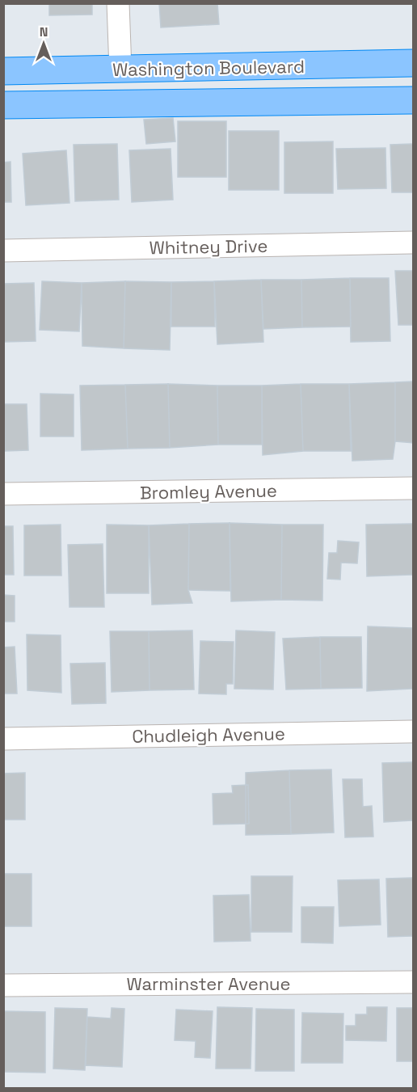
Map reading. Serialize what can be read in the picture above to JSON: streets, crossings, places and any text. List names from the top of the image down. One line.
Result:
{"streets":{"highway":["Washington Boulevard"],"street":["Whitney Drive","Bromley Avenue","Chudleigh Avenue","Warminster Avenue"]},"north":"top"}
